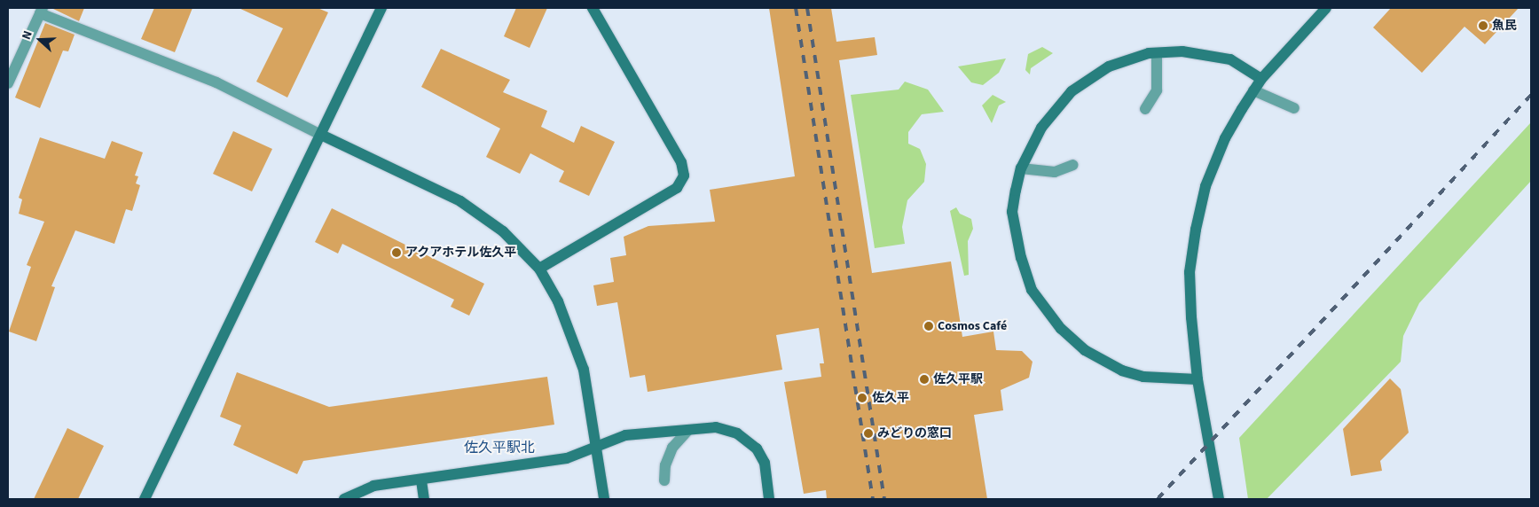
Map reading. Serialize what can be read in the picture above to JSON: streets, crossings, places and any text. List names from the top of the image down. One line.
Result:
{"districts":["佐久平駅北"],"places":["魚民","アクアホテル佐久平","Cosmos Café","佐久平駅","佐久平","みどりの窓口"],"north":"left"}
